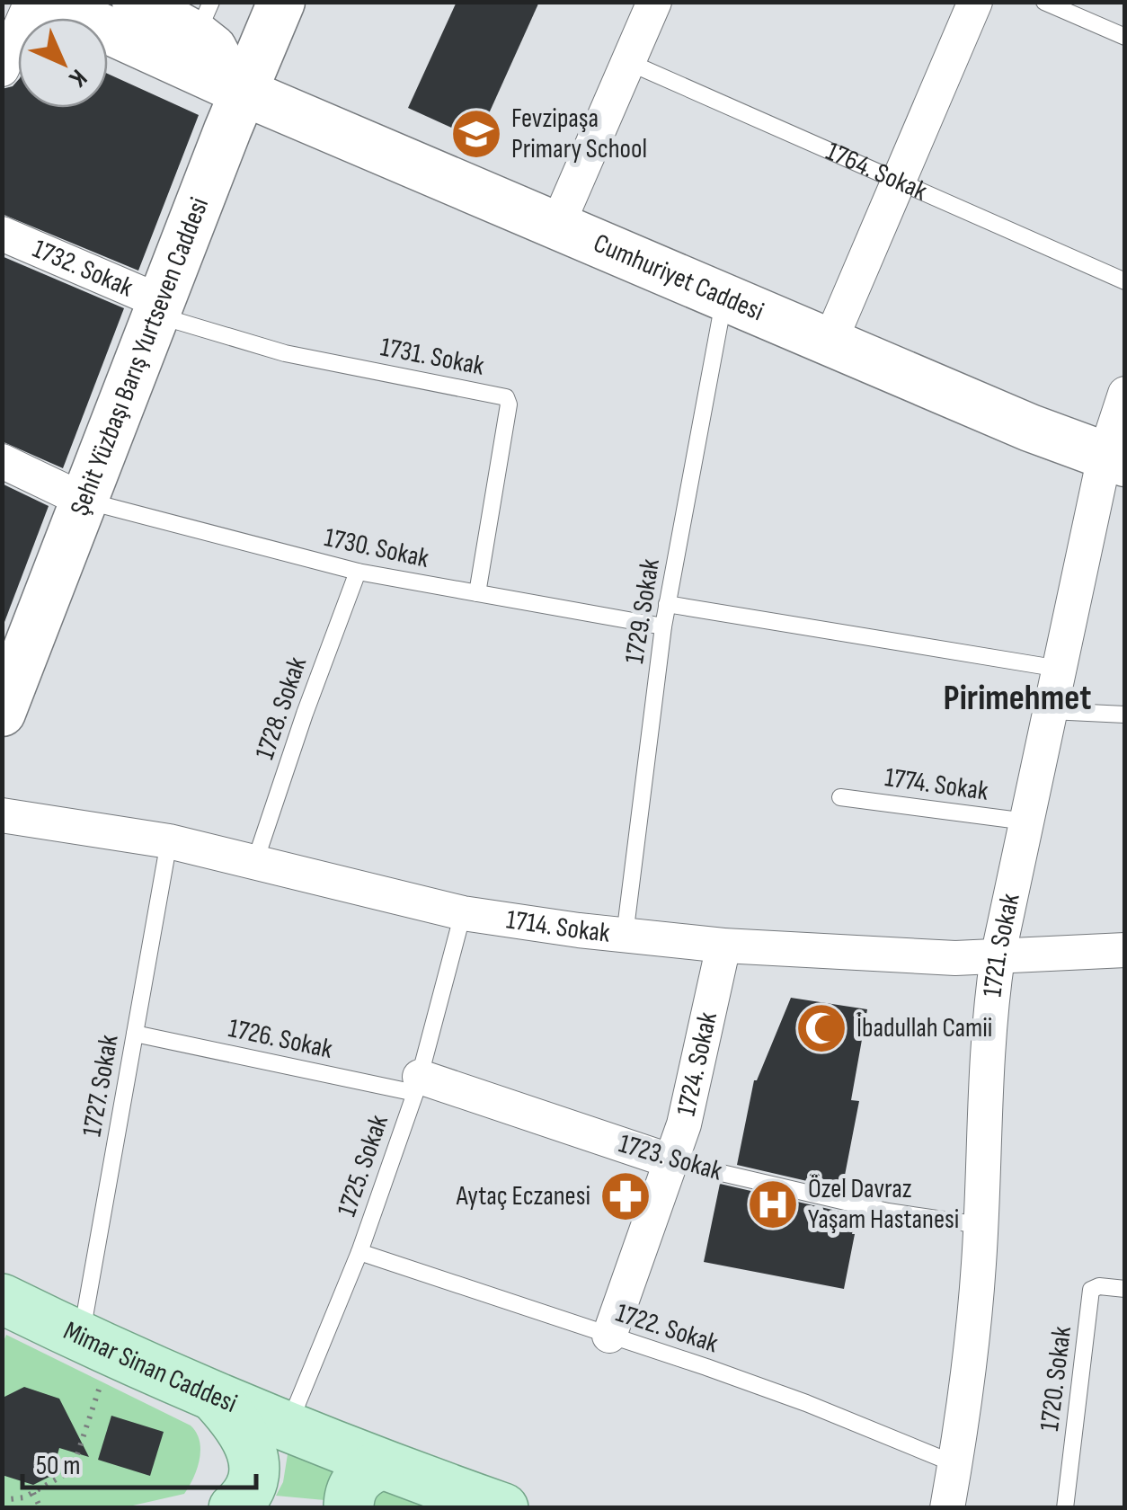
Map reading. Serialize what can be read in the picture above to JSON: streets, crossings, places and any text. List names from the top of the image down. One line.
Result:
{"streets":{"main road":["Mimar Sinan Caddesi"],"street":["1732. Sokak","Cumhuriyet Caddesi","Şehit Yüzbaşı Barış Yurtseven Caddesi","1714. Sokak","1721. Sokak","1724. Sokak","1723. Sokak"],"lane":["1764. Sokak","1731. Sokak","1730. Sokak","1729. Sokak","1728. Sokak","1774. Sokak","1726. Sokak","1727. Sokak","1725. Sokak","1722. Sokak","1720. Sokak"]},"crossings":[["1732. Sokak","Şehit Yüzbaşı Barış Yurtseven Caddesi"],["1732. Sokak","1731. Sokak"],["Cumhuriyet Caddesi","Şehit Yüzbaşı Barış Yurtseven Caddesi"],["Cumhuriyet Caddesi","1729. Sokak"],["Cumhuriyet Caddesi","1721. Sokak"],["Şehit Yüzbaşı Barış Yurtseven Caddesi","1731. Sokak"],["Şehit Yüzbaşı Barış Yurtseven Caddesi","1730. Sokak"],["1731. Sokak","1730. Sokak"],["1730. Sokak","1729. Sokak"],["1730. Sokak","1728. Sokak"],["1729. Sokak","1714. Sokak"],["1728. Sokak","1714. Sokak"],["1774. Sokak","1721. Sokak"],["1714. Sokak","1721. Sokak"],["1714. Sokak","1724. Sokak"],["1714. Sokak","1727. Sokak"],["1714. Sokak","1725. Sokak"],["1721. Sokak","1723. Sokak"],["1721. Sokak","1722. Sokak"],["1726. Sokak","1727. Sokak"],["1726. Sokak","1723. Sokak"],["1726. Sokak","1725. Sokak"],["1724. Sokak","1723. Sokak"],["1724. Sokak","1722. Sokak"],["1727. Sokak","Mimar Sinan Caddesi"],["1723. Sokak","1725. Sokak"],["1725. Sokak","1722. Sokak"],["1725. Sokak","Mimar Sinan Caddesi"]],"districts":["Pirimehmet"],"places":{"school or university":["Fevzipaşa Primary School"],"mosque":["İbadullah Camii"],"pharmacy":["Aytaç Eczanesi"],"hospital":["Özel Davraz Yaşam Hastanesi"]},"scale_bar":"50 m","north":"bottom right"}
